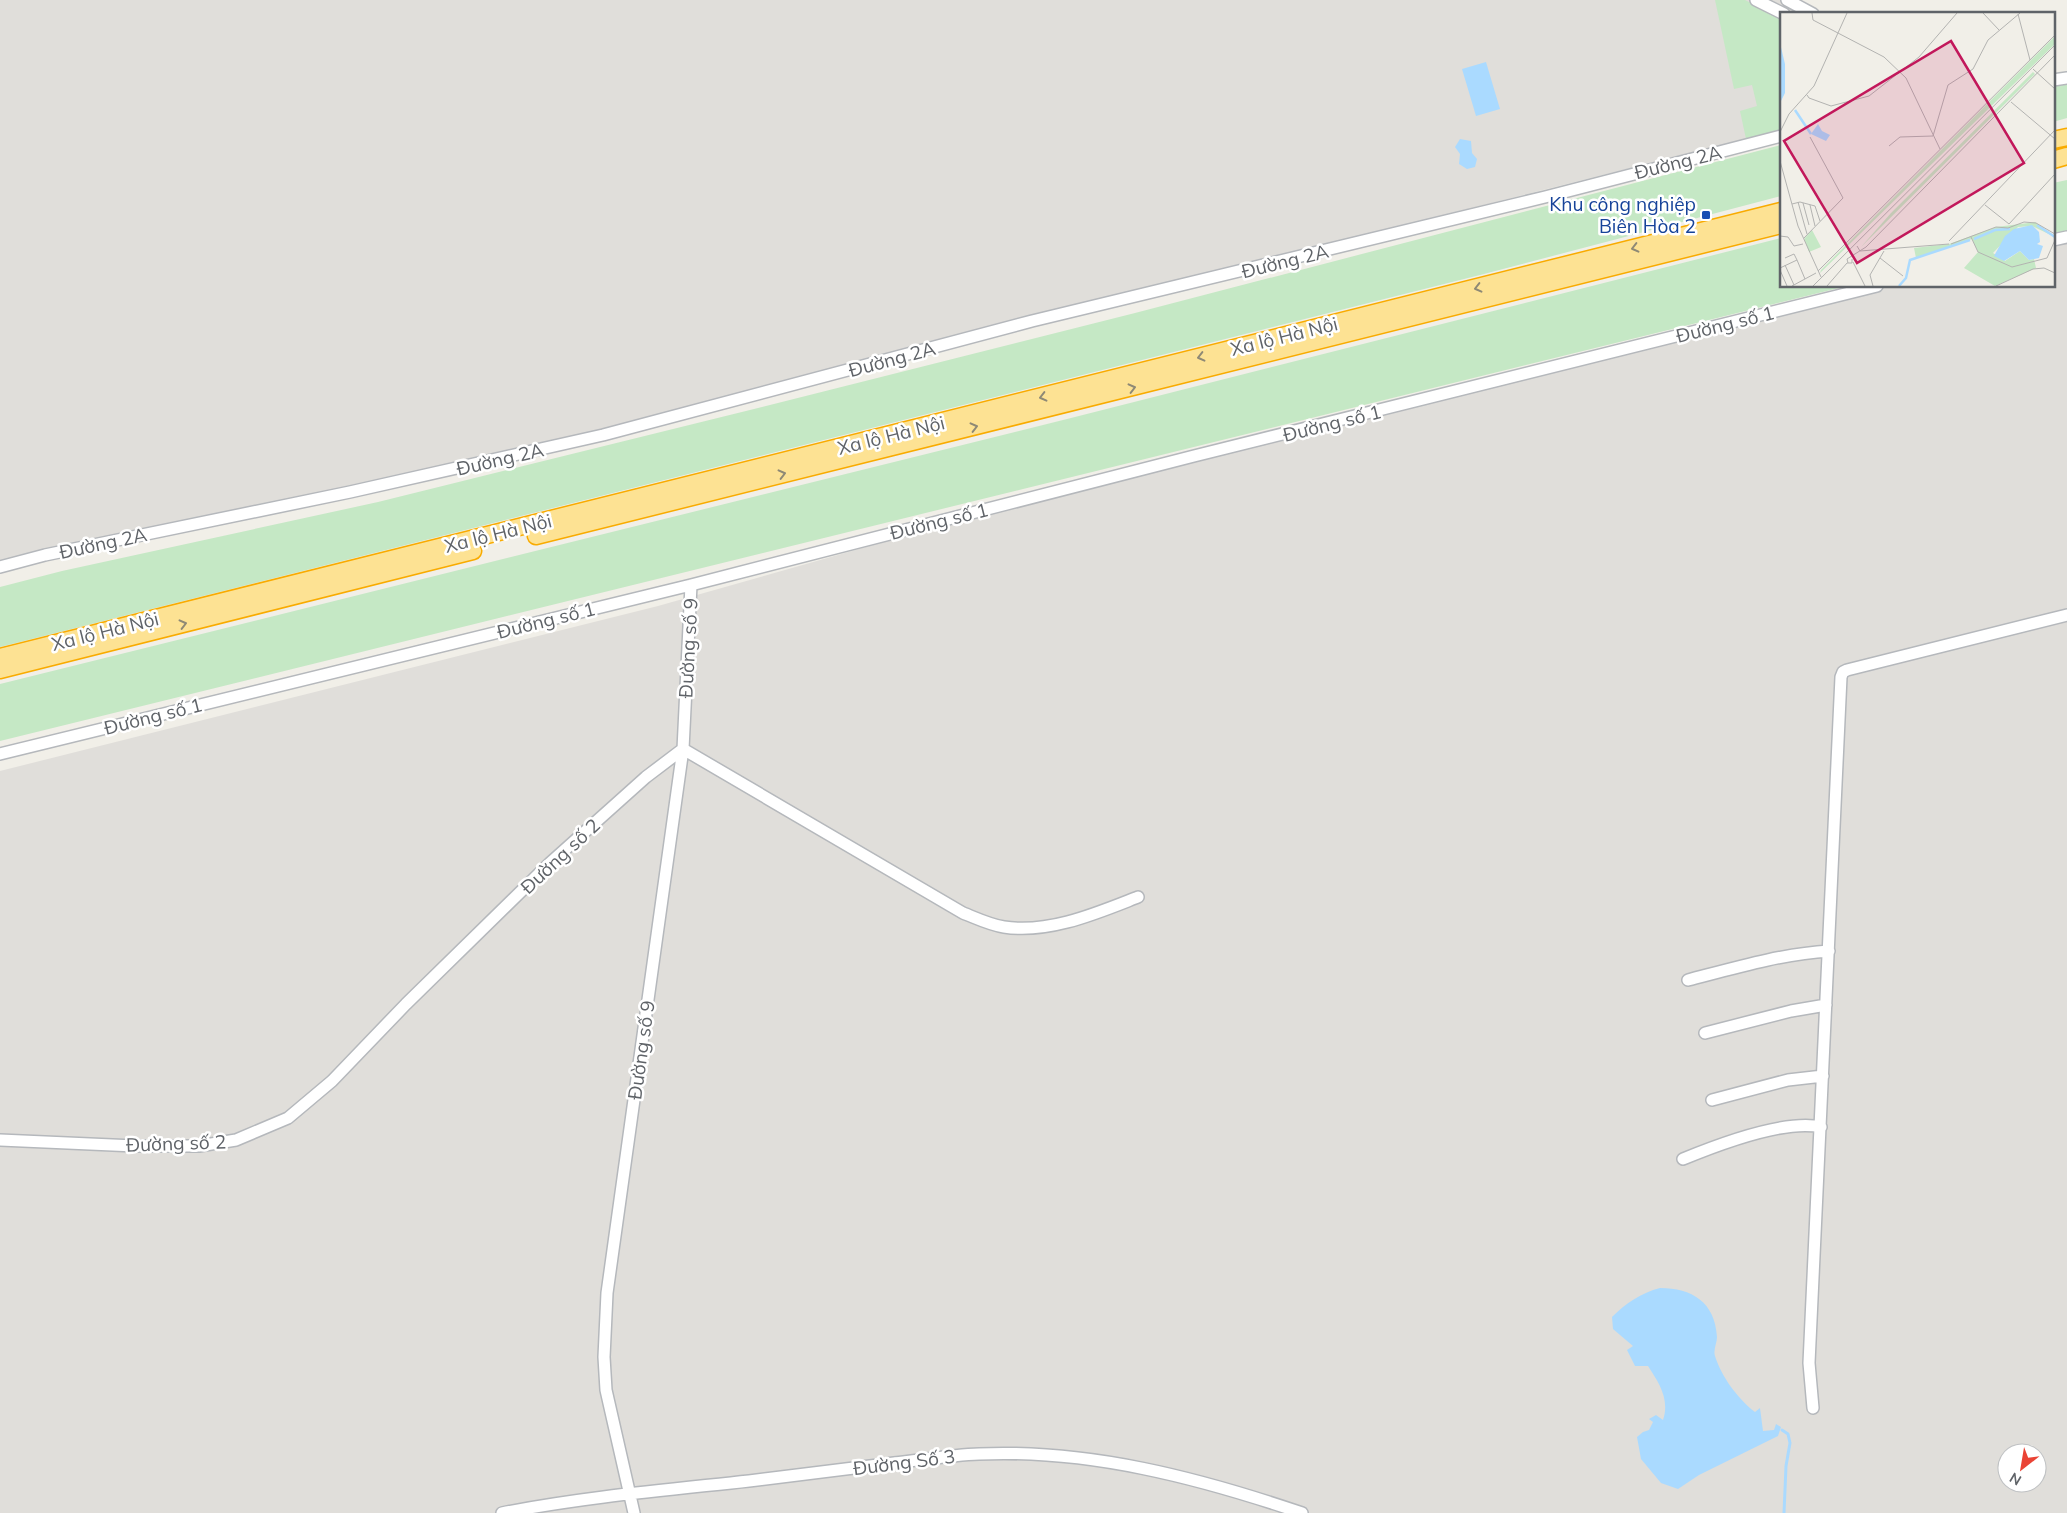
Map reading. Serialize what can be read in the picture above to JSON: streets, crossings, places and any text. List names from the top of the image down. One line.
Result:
{"streets":{"highway":["Xa lộ Hà Nội"],"street":["Đường 2A","Đường số 1","Đường số 9","Đường số 2","Đường Số 3"]},"crossings":[["Đường số 1","Đường số 9"],["Đường số 9","Đường số 2"],["Đường số 9","Đường Số 3"]],"places":{"transit":["Khu công nghiệp Biên Hòa 2"]},"north":"bottom left"}
